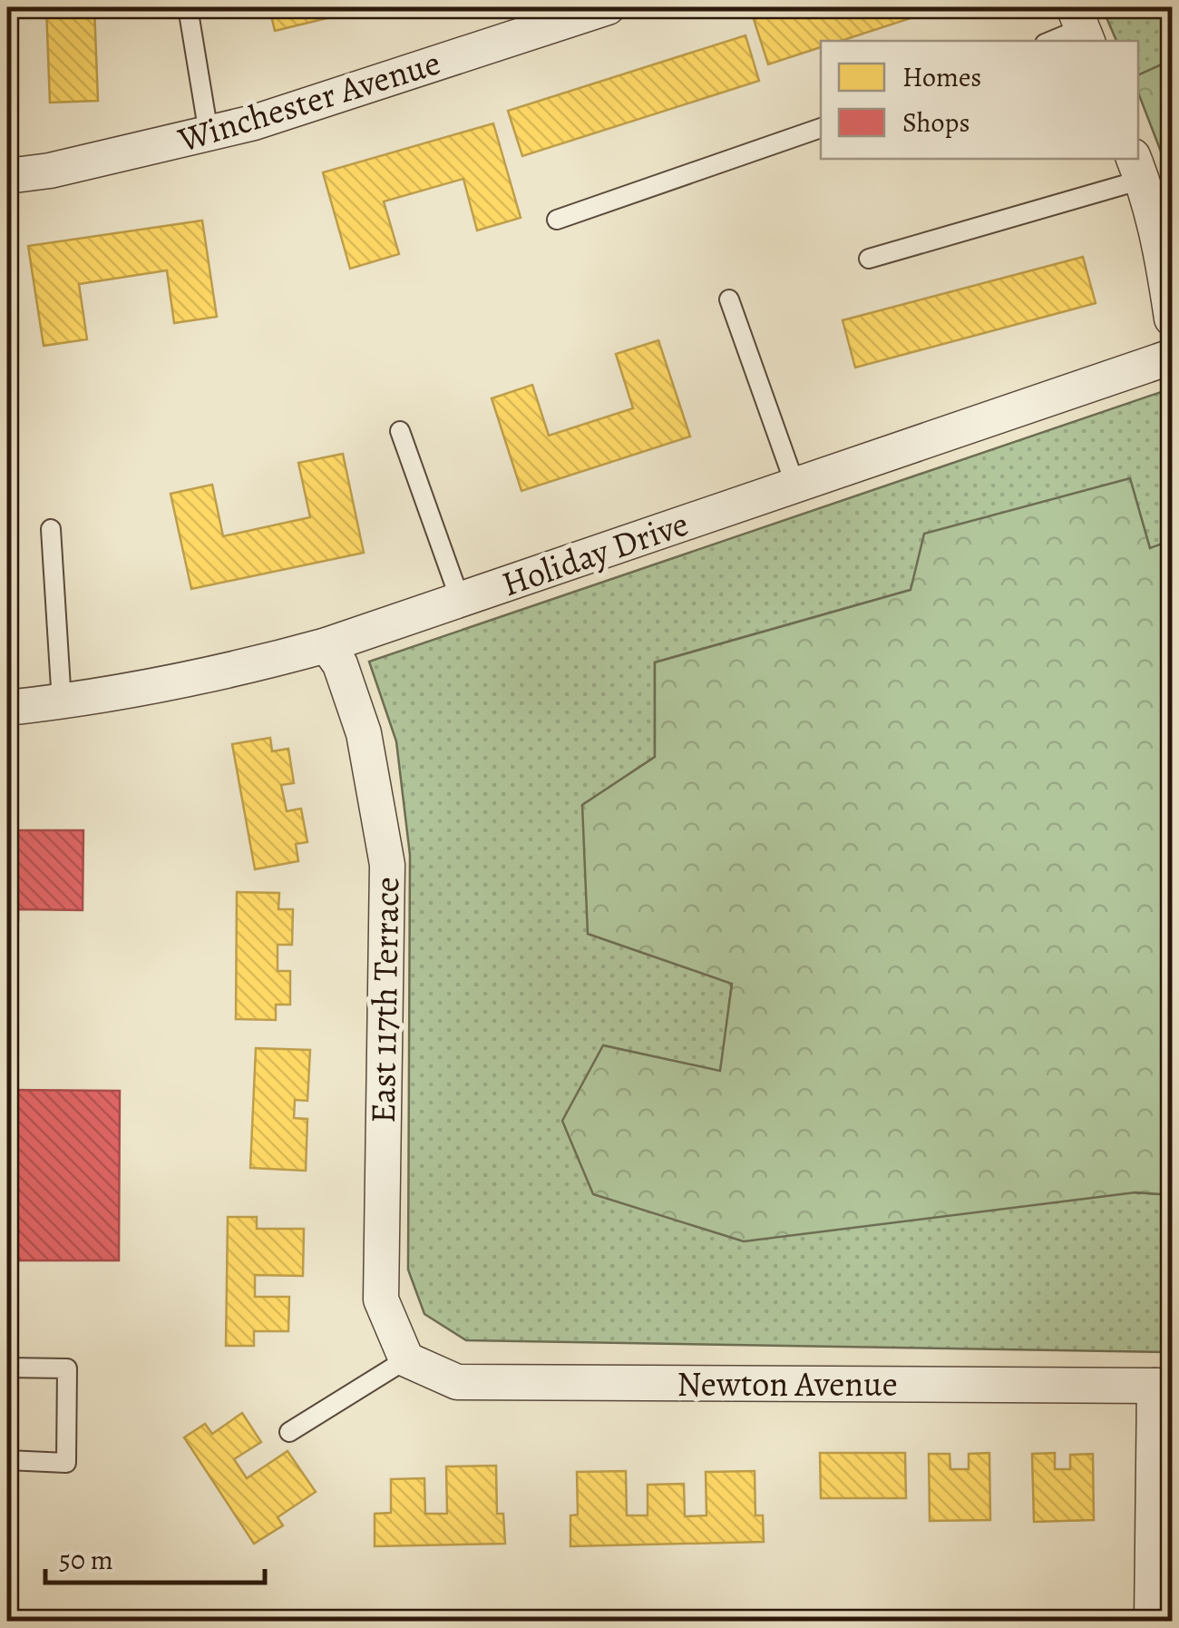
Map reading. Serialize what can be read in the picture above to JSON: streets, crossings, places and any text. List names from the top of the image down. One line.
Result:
{"streets":{"street":["Winchester Avenue","Holiday Drive","East 117th Terrace","Newton Avenue"]},"crossings":[["Holiday Drive","East 117th Terrace"],["East 117th Terrace","Newton Avenue"]],"legend":["Homes","Shops"],"scale_bar":"50 m"}
